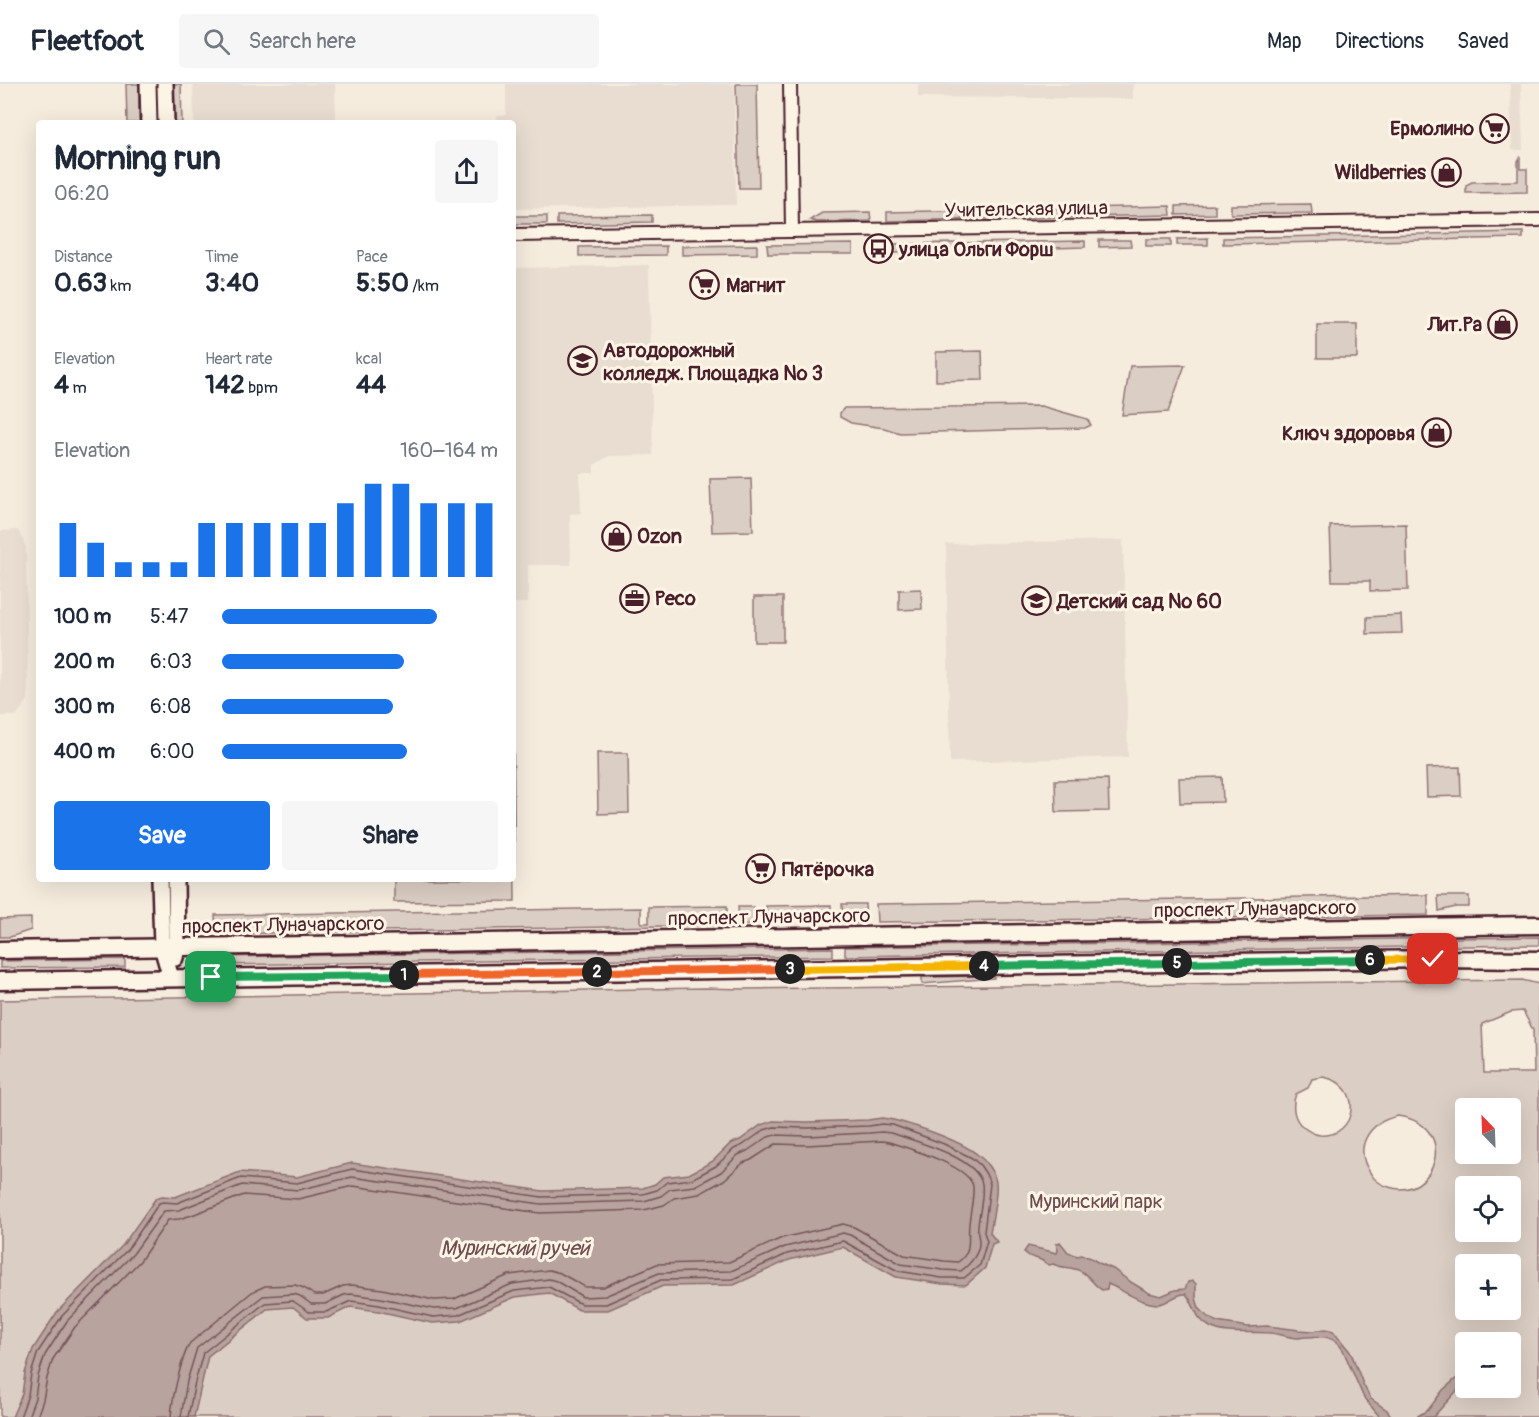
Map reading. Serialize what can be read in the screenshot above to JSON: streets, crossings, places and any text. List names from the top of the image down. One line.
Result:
{"streets":{"main road":["проспект Луначарского"],"street":["Учительская улица"]},"water":["Муринский ручей"],"parks":["Муринский парк"],"places":{"supermarket":["Ермолино","Магнит","Пятёрочка"],"shop":["Wildberries","Лит.Ра","Ключ здоровья","Ozon"],"bus stop":["улица Ольги Форш"],"school or university":["Автодорожный колледж. Площадка № 3","Детский сад № 60"],"office":["Ресо"]},"north":"top left","page":{"header":"Fleetfoot","search":"Search here","nav":["Map","Directions","Saved"],"heading":["Morning run","06:20"],"stats":[["Distance","0.63 km"],["Time","3:40"],["Pace","5:50 /km"],["Elevation","4 m"],["Heart rate","142 bpm"],["kcal","44"]],"chart":["Elevation","160–164 m"],"list":[{"name":"100 m","note":"5:47"},{"name":"200 m","note":"6:03"},{"name":"300 m","note":"6:08"},{"name":"400 m","note":"6:00"}],"buttons":["Save","Share"],"pins":["6","5","4","3","2","1"],"map_buttons":["+","−"]}}
